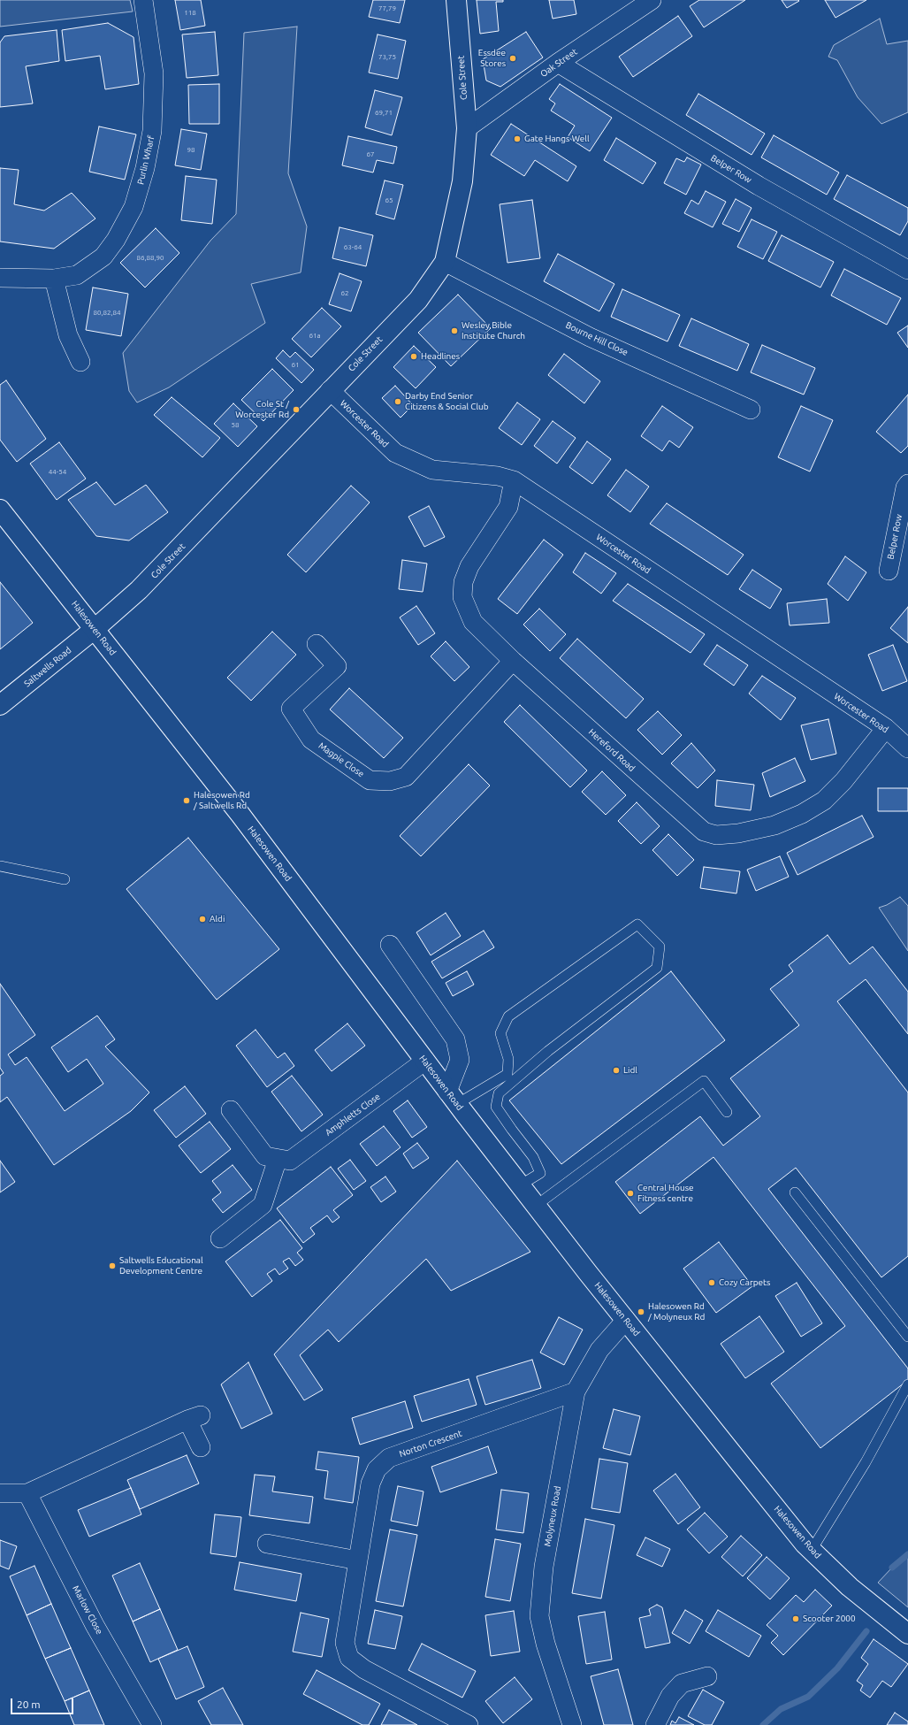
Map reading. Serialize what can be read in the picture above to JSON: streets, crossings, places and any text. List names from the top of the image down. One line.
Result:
{"streets":{"main road":["Cole Street","Halesowen Road","Saltwells Road"],"street":["Oak Street","Purlin Wharf","Belper Row","Bourne Hill Close","Worcester Road","Hereford Road","Magpie Close","Amphletts Close","Norton Crescent","Molyneux Road","Marlow Close"]},"crossings":[["Oak Street","Cole Street"],["Oak Street","Belper Row"],["Cole Street","Bourne Hill Close"],["Cole Street","Worcester Road"],["Cole Street","Halesowen Road"],["Cole Street","Saltwells Road"],["Worcester Road","Hereford Road"],["Halesowen Road","Saltwells Road"],["Halesowen Road","Amphletts Close"],["Halesowen Road","Molyneux Road"],["Hereford Road","Magpie Close"],["Norton Crescent","Molyneux Road"]],"places":["Essdee Stores","Gate Hangs Well","Wesley Bible Institute Church","Headlines","Darby End Senior Citizens & Social Club","Cole St / Worcester Rd","Halesowen Rd / Saltwells Rd","Aldi","Lidl","Central House Fitness centre","Saltwells Educational Development Centre","Cozy Carpets","Halesowen Rd / Molyneux Rd","Scooter 2000"],"house_numbers":["77,79","118","73,75","69,71","98","67","65","63-64","86,88,90","62","80,82,84","61a","61","58","44-54"],"scale_bar":"20 m"}
